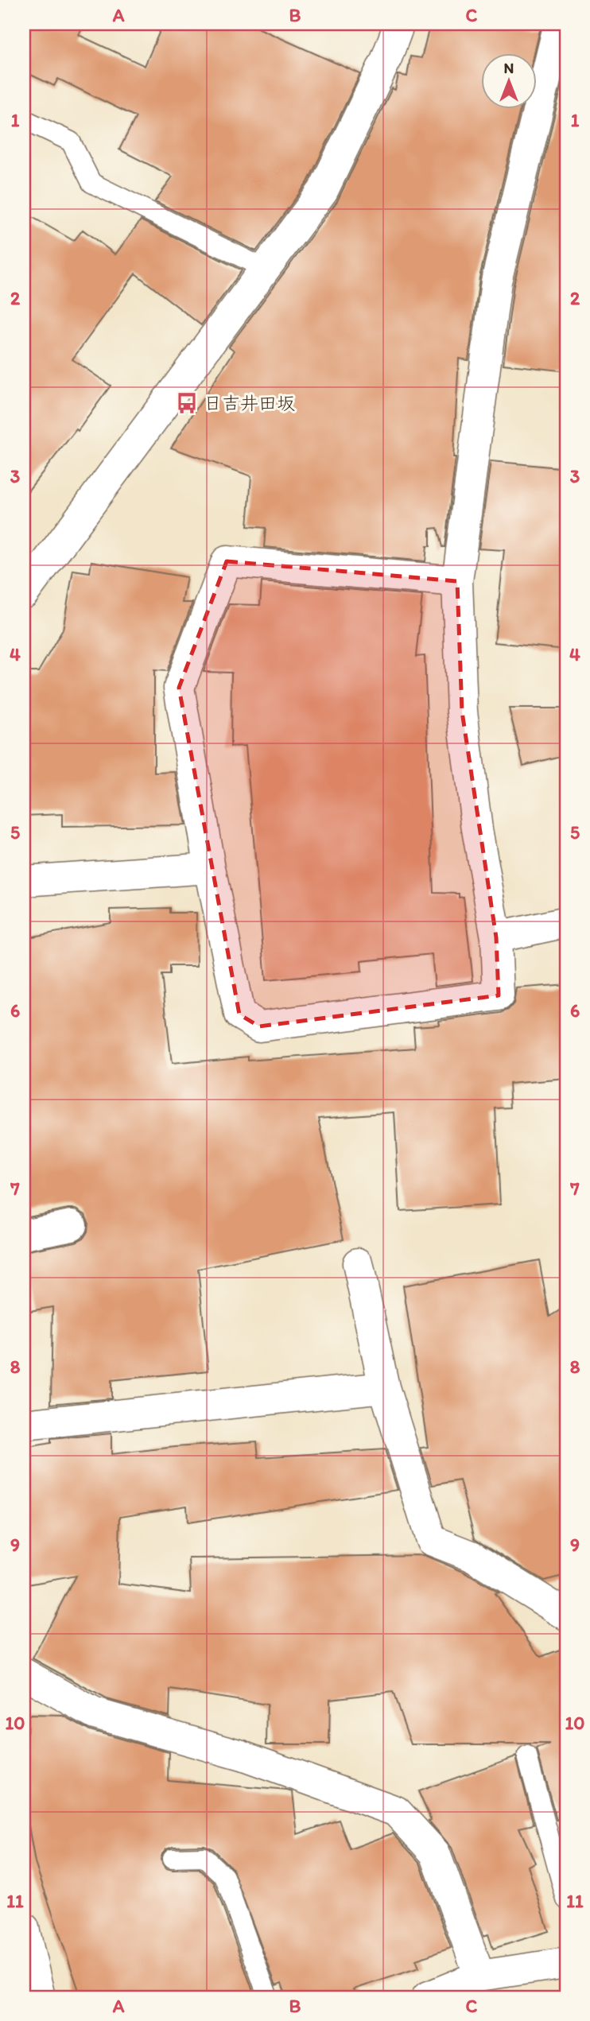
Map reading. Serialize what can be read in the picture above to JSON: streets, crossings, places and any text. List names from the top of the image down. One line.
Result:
{"places":{"bus stop":["日吉井田坂"]},"north":"top","grid":{"columns":["A","B","C"],"rows":["1","2","3","4","5","6","7","8","9","10","11"]}}
